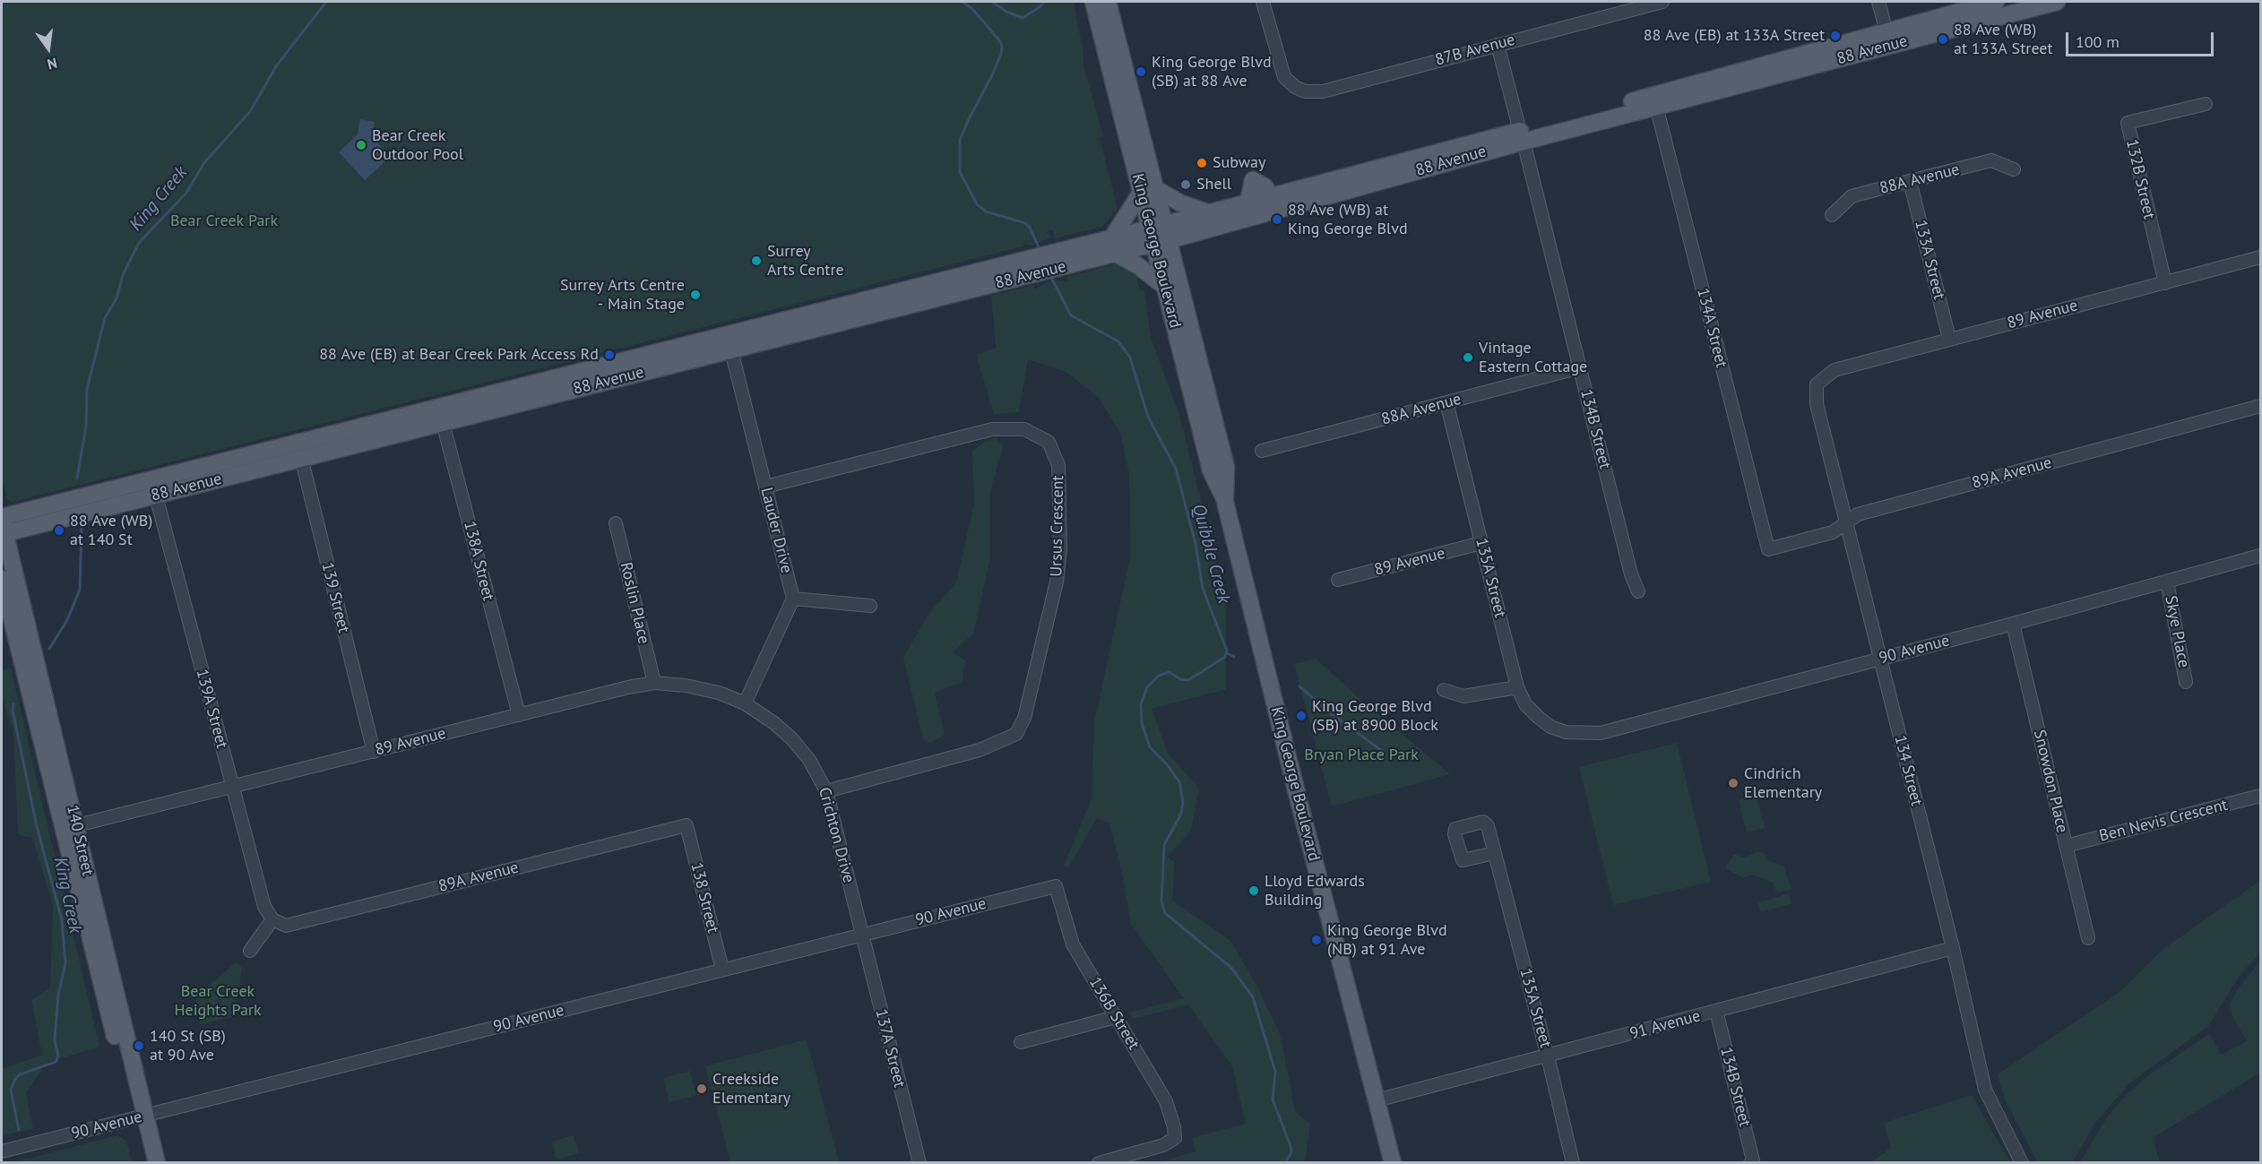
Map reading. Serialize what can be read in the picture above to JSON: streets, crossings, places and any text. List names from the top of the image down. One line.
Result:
{"streets":{"main road":["88 Avenue","King George Boulevard","140 Street"],"street":["87B Avenue","88A Avenue","132B Street","133A Street","89 Avenue","134A Street","134B Street","89A Avenue","Ursus Crescent","Lauder Drive","138A Street","135A Street","139 Street","Roslin Place","Skye Place","90 Avenue","139A Street","134 Street","Snowdon Place","Ben Nevis Crescent","Crichton Drive","138 Street","136B Street","91 Avenue","137A Street"]},"crossings":[["87B Avenue","134B Street"],["88 Avenue","King George Boulevard"],["88 Avenue","134A Street"],["88 Avenue","134B Street"],["88 Avenue","Lauder Drive"],["88 Avenue","138A Street"],["88 Avenue","139 Street"],["88 Avenue","139A Street"],["88 Avenue","140 Street"],["88A Avenue","133A Street"],["88A Avenue","134B Street"],["88A Avenue","135A Street"],["132B Street","89 Avenue"],["King George Boulevard","91 Avenue"],["133A Street","89 Avenue"],["89 Avenue","138A Street"],["89 Avenue","135A Street"],["89 Avenue","139 Street"],["89 Avenue","Roslin Place"],["89 Avenue","139A Street"],["89 Avenue","134 Street"],["89 Avenue","Crichton Drive"],["89 Avenue","140 Street"],["134A Street","89A Avenue"],["134B Street","91 Avenue"],["89A Avenue","139A Street"],["89A Avenue","134 Street"],["89A Avenue","138 Street"],["Ursus Crescent","Lauder Drive"],["Ursus Crescent","Crichton Drive"],["135A Street","90 Avenue"],["135A Street","91 Avenue"],["Skye Place","90 Avenue"],["90 Avenue","134 Street"],["90 Avenue","Snowdon Place"],["90 Avenue","Crichton Drive"],["90 Avenue","140 Street"],["90 Avenue","138 Street"],["90 Avenue","136B Street"],["90 Avenue","137A Street"],["134 Street","91 Avenue"],["Snowdon Place","Ben Nevis Crescent"],["Crichton Drive","137A Street"]],"water":["King Creek","Quibble Creek"],"parks":["Bear Creek Park","Bryan Place Park","Bear Creek Heights Park"],"places":["88 Ave (EB) at 133A Street","88 Ave (WB) at 133A Street","King George Blvd (SB) at 88 Ave","Bear Creek Outdoor Pool","Subway","Shell","88 Ave (WB) at King George Blvd","Surrey Arts Centre","Surrey Arts Centre - Main Stage","88 Ave (EB) at Bear Creek Park Access Rd","Vintage Eastern Cottage","88 Ave (WB) at 140 St","King George Blvd (SB) at 8900 Block","Cindrich Elementary","Lloyd Edwards Building","King George Blvd (NB) at 91 Ave","140 St (SB) at 90 Ave","Creekside Elementary"],"scale_bar":"100 m","north":"bottom"}
